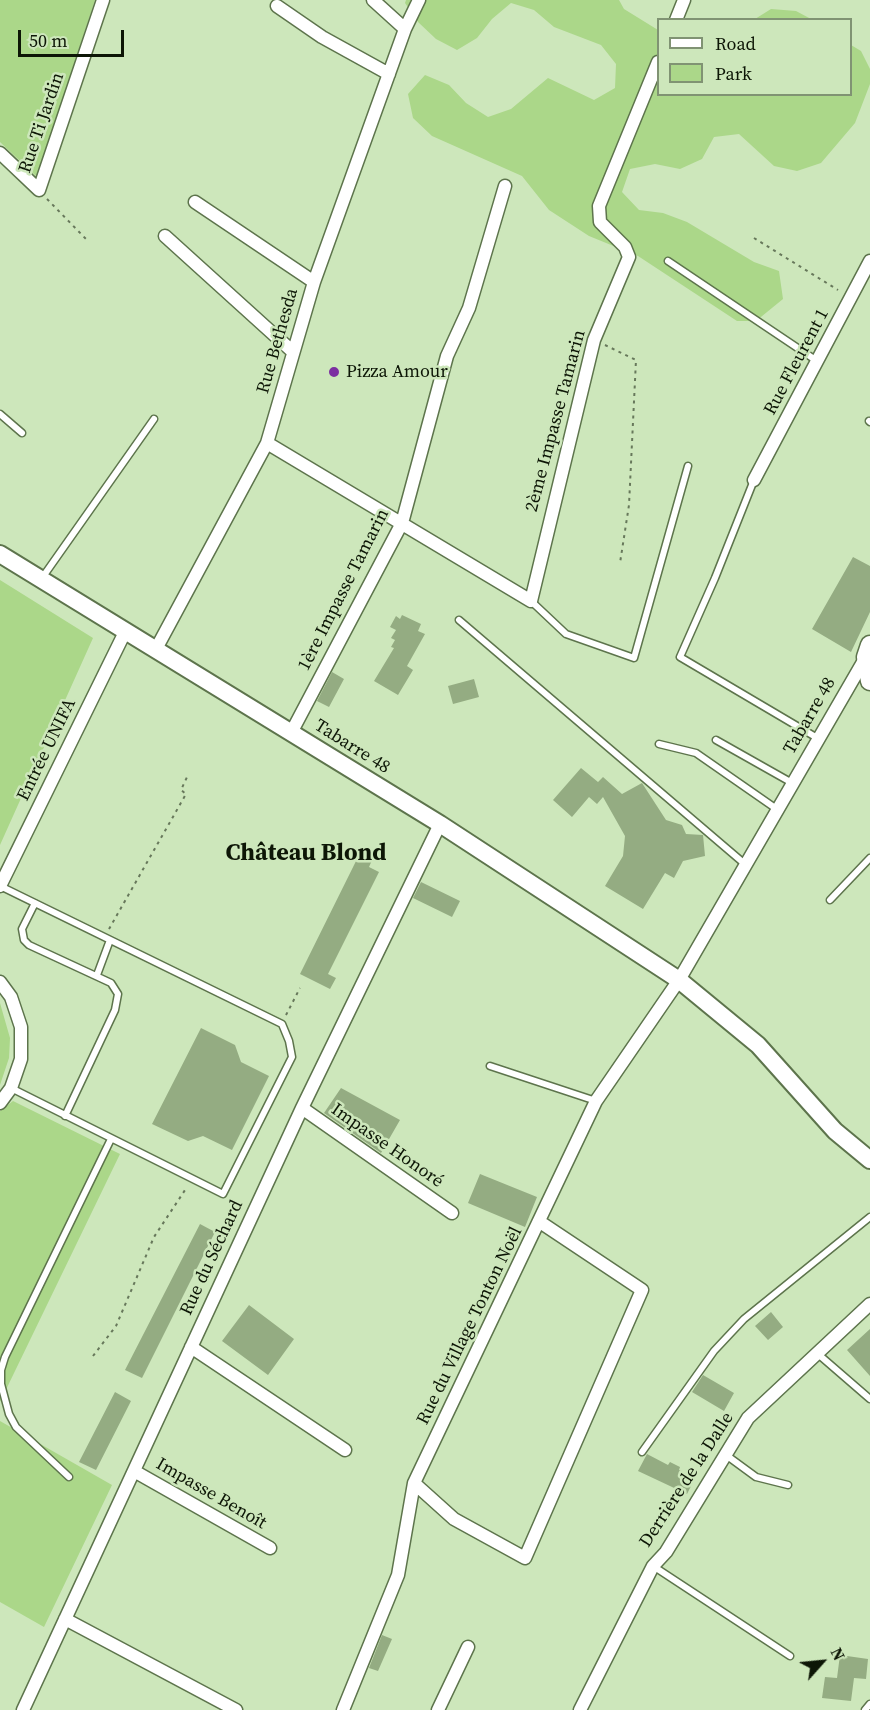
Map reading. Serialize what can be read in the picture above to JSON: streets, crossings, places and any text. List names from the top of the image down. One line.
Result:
{"streets":{"street":["Rue Ti Jardin","Rue Bethesda","Rue Fleurent 1","2ème Impasse Tamarin","1ère Impasse Tamarin","Tabarre 48","Entrée UNIFA","Impasse Honoré","Rue du Séchard","Rue du Village Tonton Noël","Derrière de la Dalle","Impasse Benoît"]},"crossings":[["Rue Bethesda","Tabarre 48"],["1ère Impasse Tamarin","Tabarre 48"],["Tabarre 48","Entrée UNIFA"],["Tabarre 48","Rue du Séchard"],["Tabarre 48","Rue du Village Tonton Noël"],["Impasse Honoré","Rue du Séchard"],["Rue du Séchard","Impasse Benoît"]],"districts":["Château Blond"],"places":["Pizza Amour"],"legend":["Road","Park"],"scale_bar":"50 m","north":"top right"}
